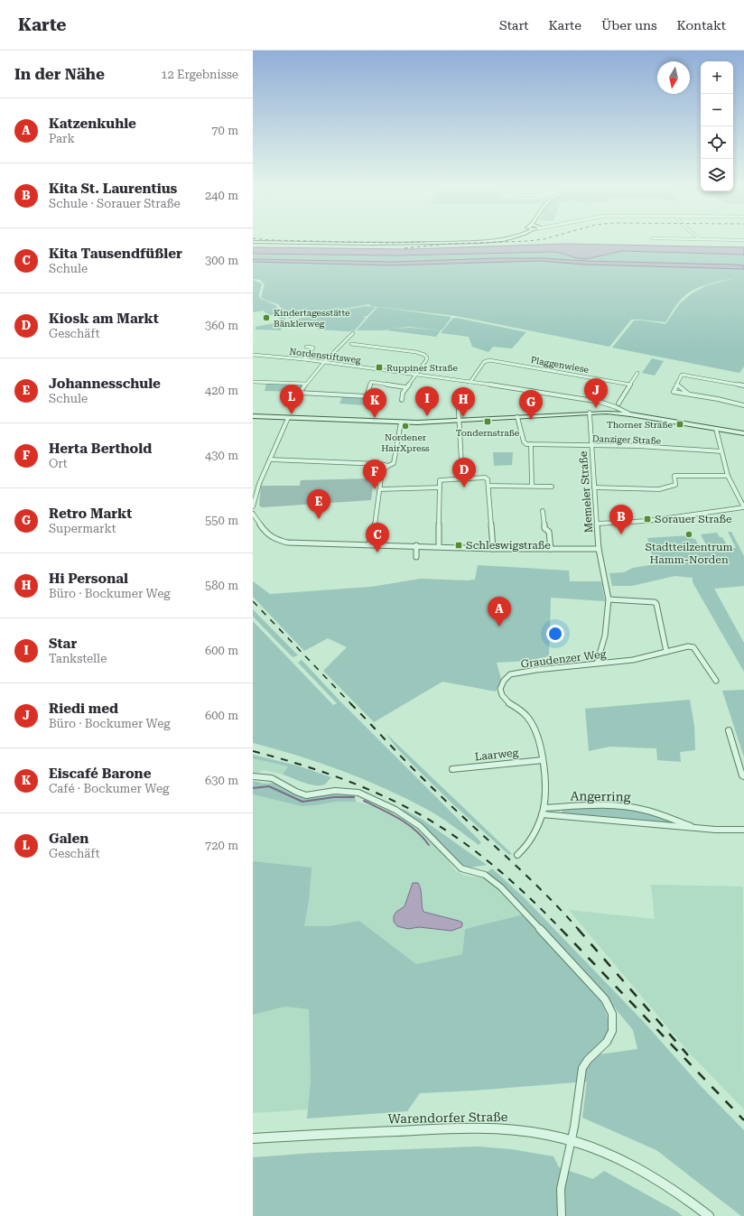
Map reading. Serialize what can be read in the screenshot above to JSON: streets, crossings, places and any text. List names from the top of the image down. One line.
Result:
{"streets":{"street":["Nordenstiftsweg","Plaggenwiese","Danziger Straße","Memeler Straße","Graudenzer Weg","Laarweg","Angerring","Warendorfer Straße"]},"crossings":[["Nordenstiftsweg","Plaggenwiese"],["Danziger Straße","Memeler Straße"],["Memeler Straße","Graudenzer Weg"],["Graudenzer Weg","Laarweg"],["Graudenzer Weg","Angerring"]],"places":{"other":["Kindertagesstätte Bänklerweg","Nordener HairXpress","Stadtteilzentrum Hamm-Norden"],"transit":["Ruppiner Straße","Tondernstraße","Thorner Straße","Sorauer Straße","Schleswigstraße"]},"north":"bottom","page":{"header":"Karte","nav":["Start","Karte","Über uns","Kontakt"],"heading":["In der Nähe","12 Ergebnisse"],"map_buttons":["+","−"],"list":[{"mark":"A","name":"Katzenkuhle","note":"Park","value":"70 m"},{"mark":"B","name":"Kita St. Laurentius","note":"Schule · Sorauer Straße","value":"240 m"},{"mark":"C","name":"Kita Tausendfüßler","note":"Schule","value":"300 m"},{"mark":"D","name":"Kiosk am Markt","note":"Geschäft","value":"360 m"},{"mark":"E","name":"Johannesschule","note":"Schule","value":"420 m"},{"mark":"F","name":"Herta Berthold","note":"Ort","value":"430 m"},{"mark":"G","name":"Retro Markt","note":"Supermarkt","value":"550 m"},{"mark":"H","name":"Hi Personal","note":"Büro · Bockumer Weg","value":"580 m"},{"mark":"I","name":"Star","note":"Tankstelle","value":"600 m"},{"mark":"J","name":"Riedi med","note":"Büro · Bockumer Weg","value":"600 m"},{"mark":"K","name":"Eiscafé Barone","note":"Café · Bockumer Weg","value":"630 m"},{"mark":"L","name":"Galen","note":"Geschäft","value":"720 m"}],"pins":["J","L","I","H","K","G","D","F","E","B","C","A"]}}
